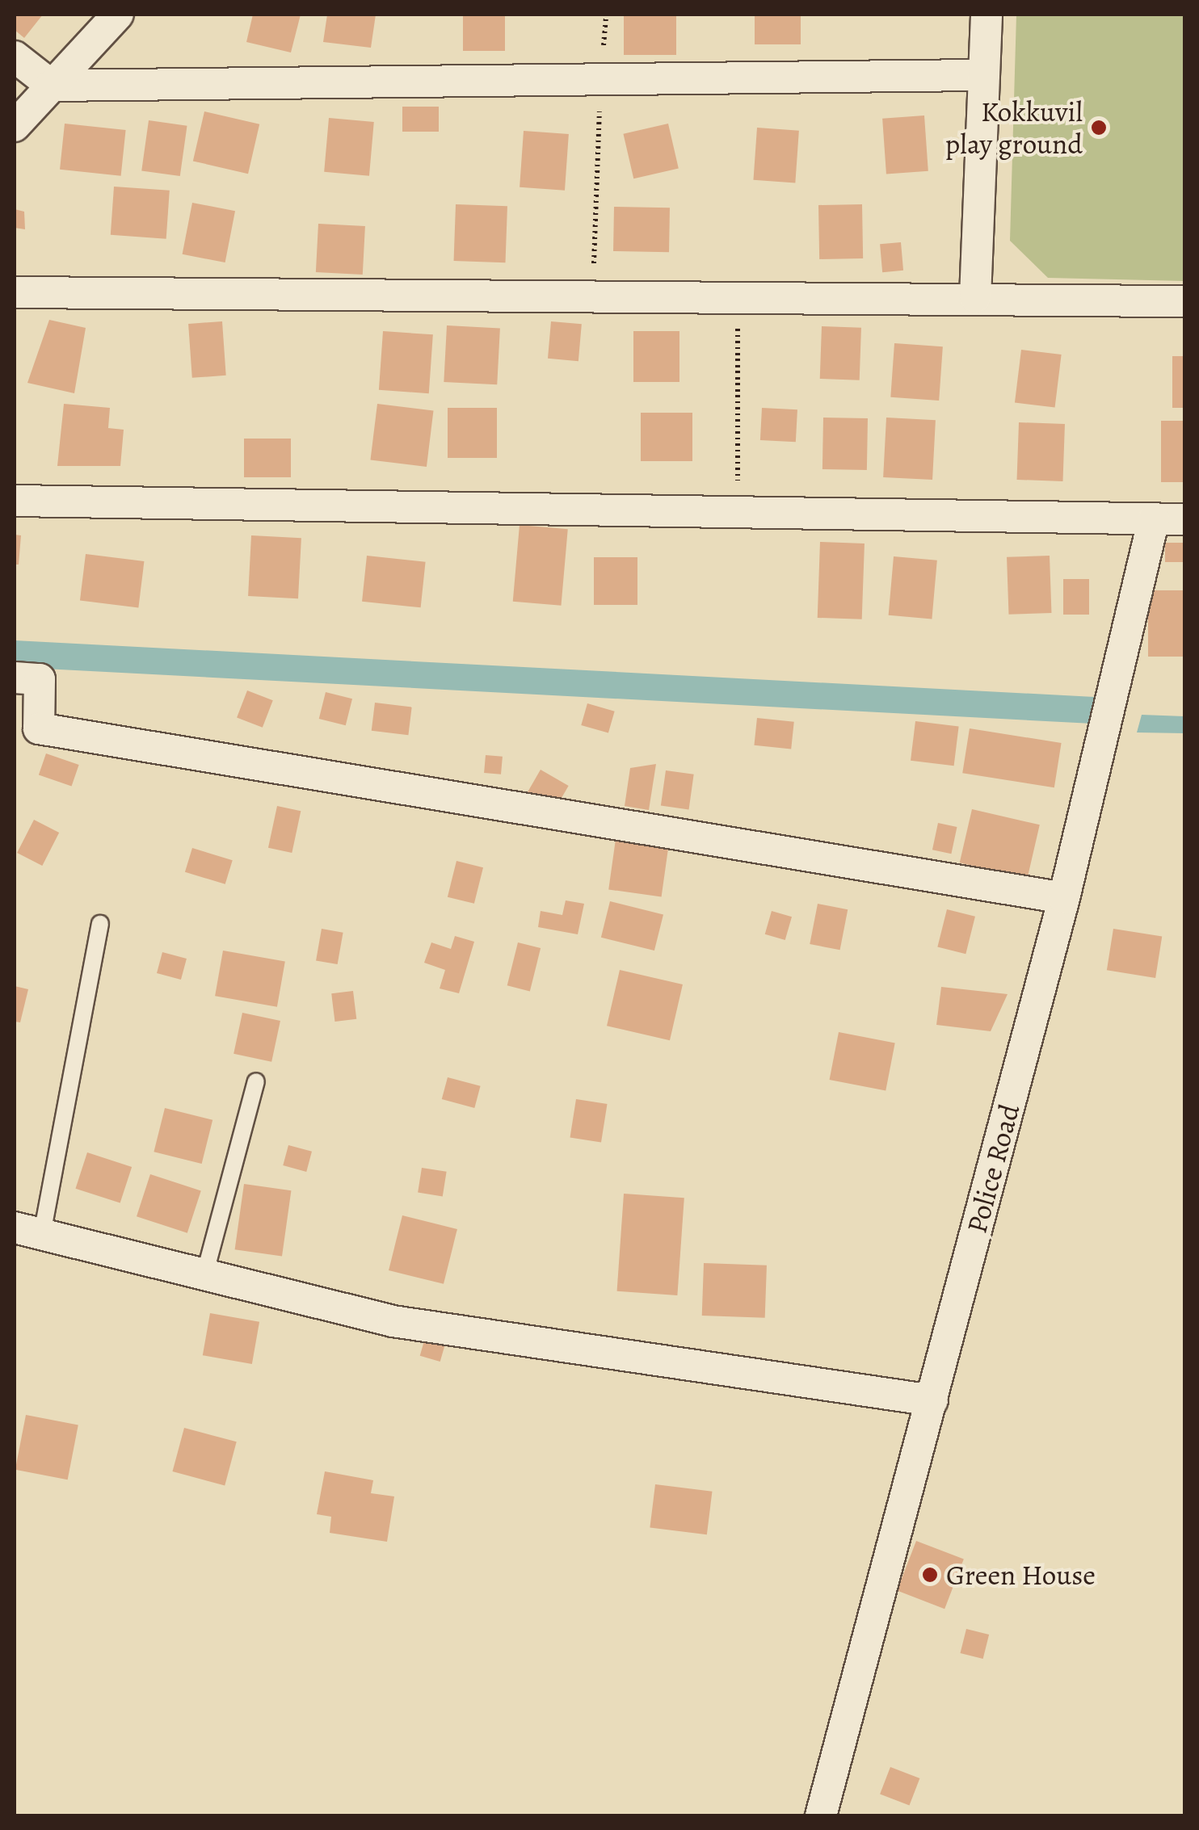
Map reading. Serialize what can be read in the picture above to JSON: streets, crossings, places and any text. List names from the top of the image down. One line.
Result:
{"streets":{"street":["Police Road"]},"places":["Kokkuvil play ground","Green House"]}
